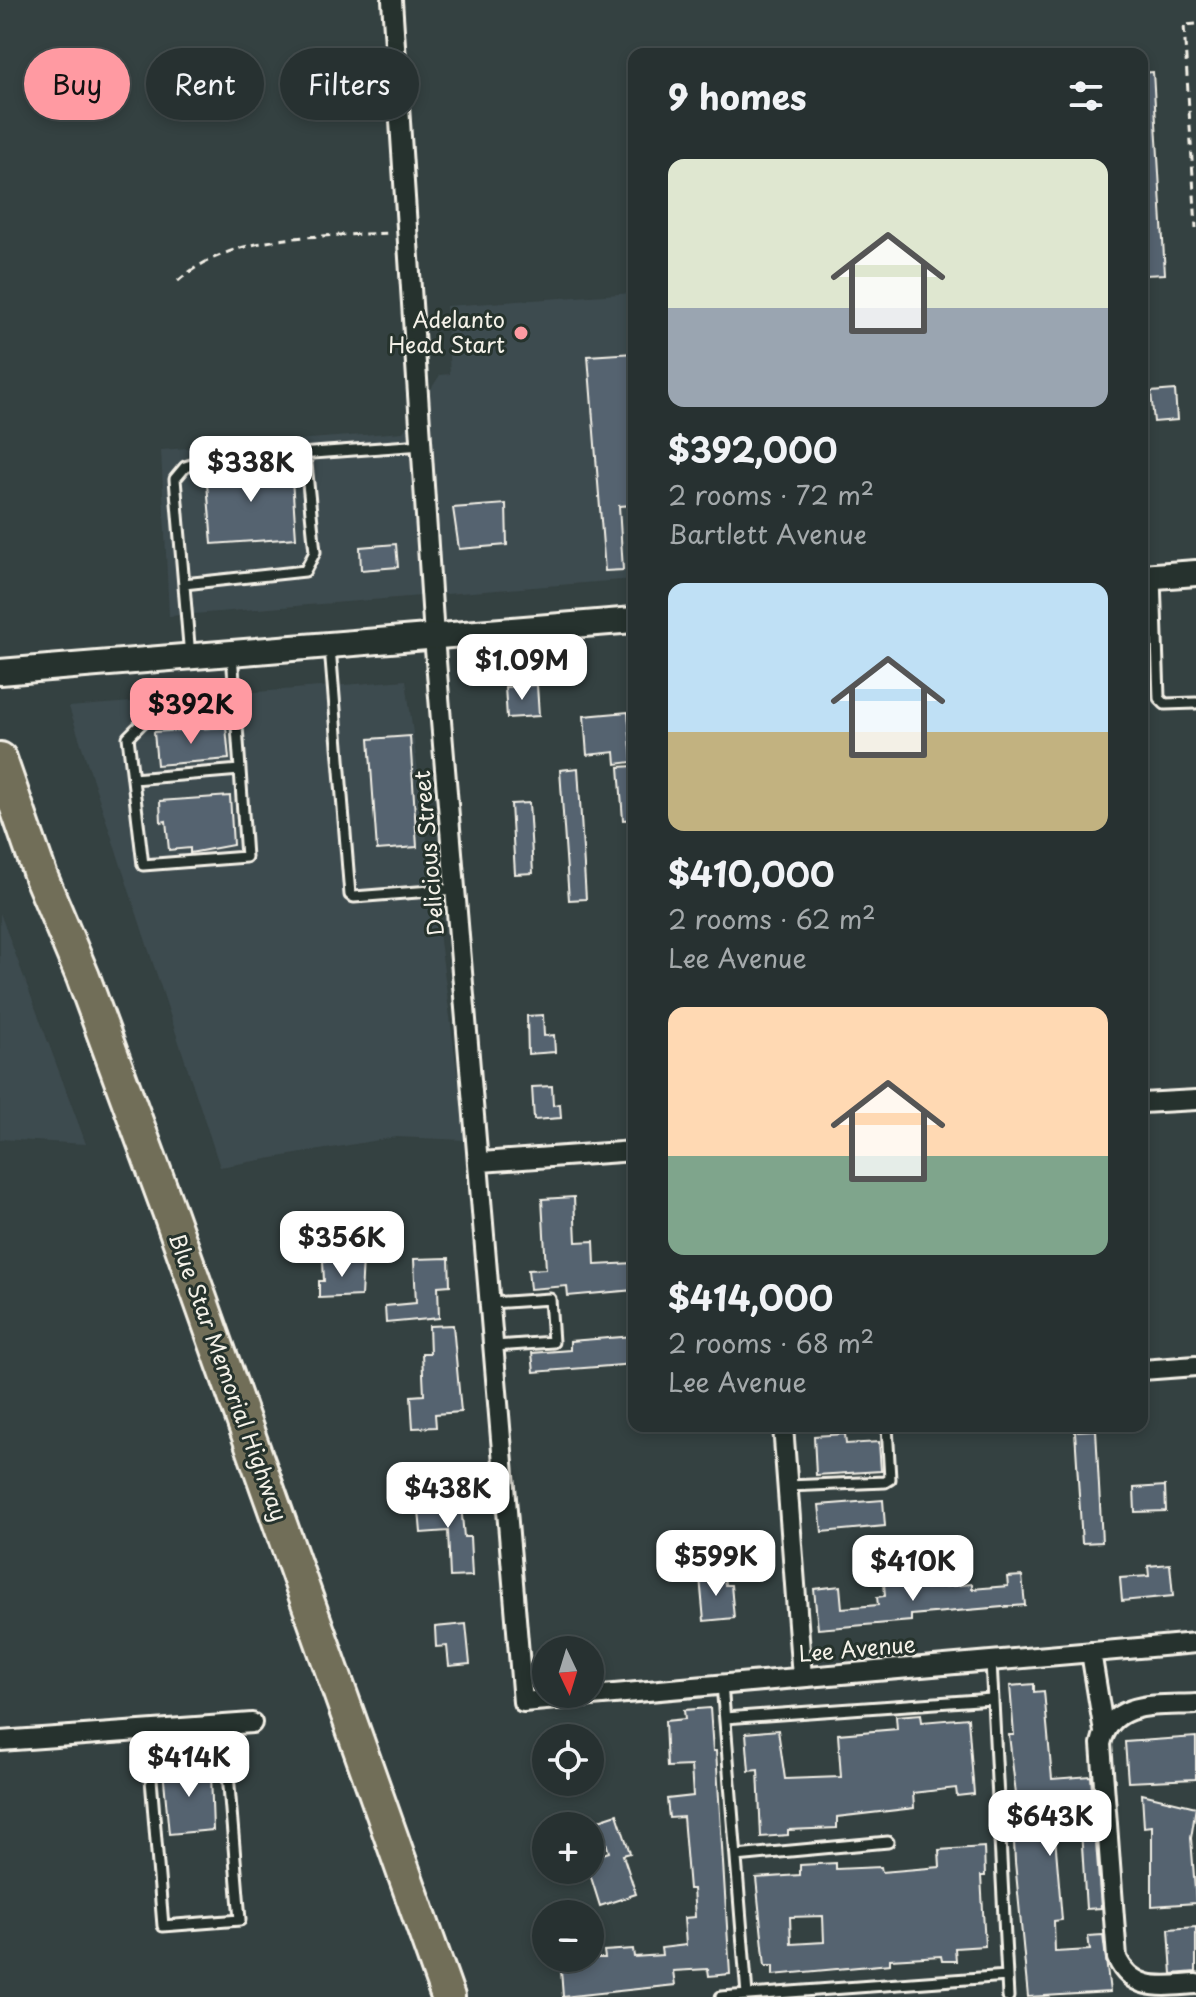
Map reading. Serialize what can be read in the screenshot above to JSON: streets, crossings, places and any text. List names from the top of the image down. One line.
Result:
{"streets":{"highway":["Blue Star Memorial Highway"],"street":["Delicious Street","Lee Avenue"]},"crossings":[["Delicious Street","Lee Avenue"]],"places":["Adelanto Head Start"],"north":"bottom","page":{"chip":["Buy","Rent","Filters"],"heading":"9 homes","list":[{"name":"$392,000","note":"2 rooms · 72 m² · Bartlett Avenue"},{"name":"$410,000","note":"2 rooms · 62 m² · Lee Avenue"},{"name":"$414,000","note":"2 rooms · 68 m² · Lee Avenue"}],"price":["$338K","$1.09M","$392K","$356K","$438K","$599K","$410K","$414K","$643K"],"map_buttons":["+","−"]}}
